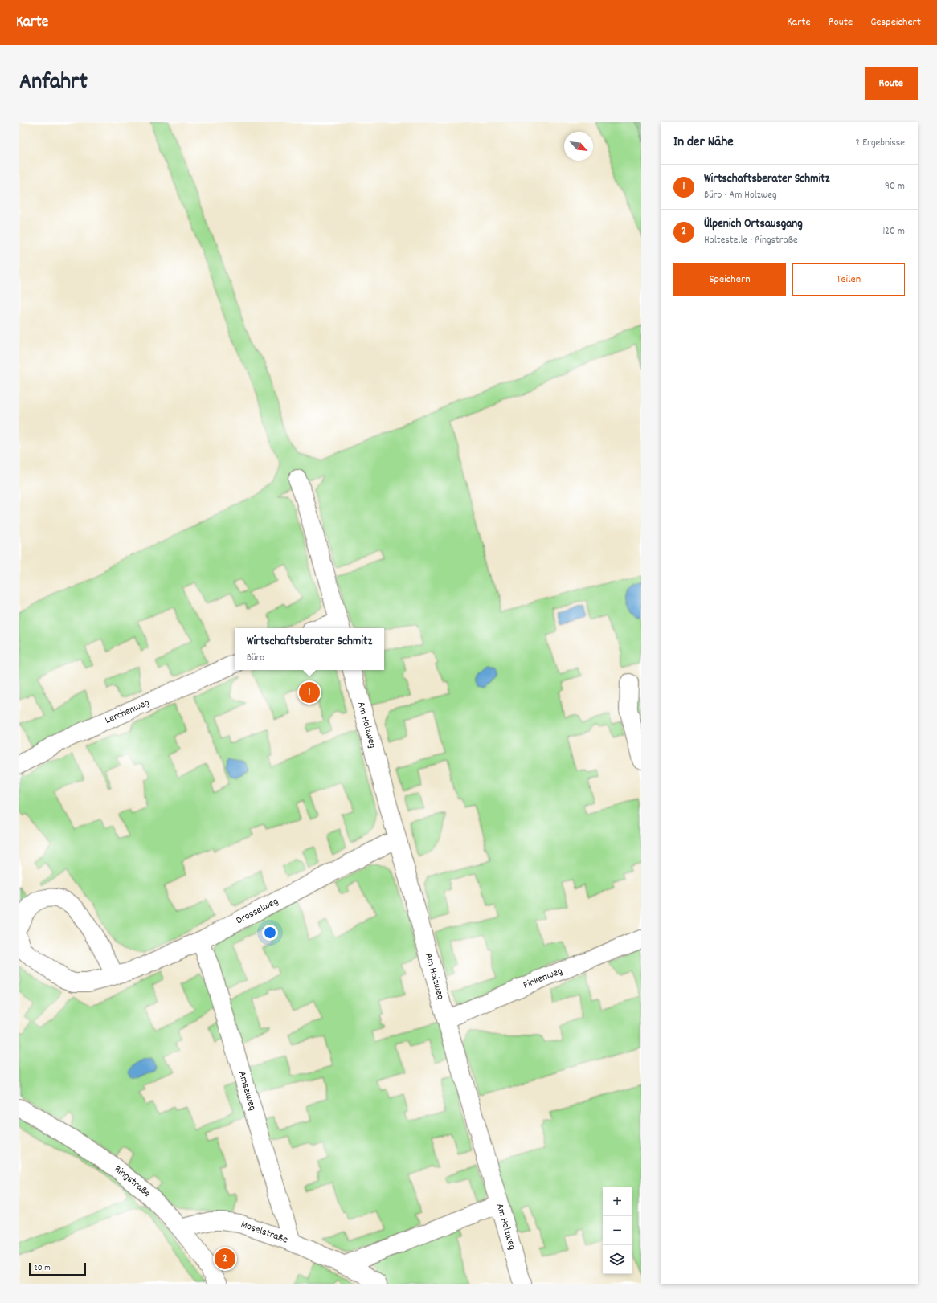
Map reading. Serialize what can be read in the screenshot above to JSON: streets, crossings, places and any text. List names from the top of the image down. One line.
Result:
{"streets":{"street":["Lerchenweg","Am Holzweg","Drosselweg","Finkenweg","Amselweg","Ringstraße","Moselstraße"]},"crossings":[["Am Holzweg","Drosselweg"],["Am Holzweg","Finkenweg"],["Drosselweg","Amselweg"],["Amselweg","Moselstraße"],["Ringstraße","Moselstraße"]],"scale_bar":"20 m","north":"bottom right","page":{"header":"Karte","nav":["Karte","Route","Gespeichert"],"title":"Anfahrt","buttons":["Route",["Speichern","Teilen"]],"heading":["In der Nähe","2 Ergebnisse"],"list":[{"mark":"1","name":"Wirtschaftsberater Schmitz","note":"Büro · Am Holzweg","value":"90 m"},{"mark":"2","name":"Ülpenich Ortsausgang","note":"Haltestelle · Ringstraße","value":"120 m"}],"popup":["Wirtschaftsberater Schmitz","Büro"],"pins":["1","2"],"map_buttons":["+","−"],"scale":"20 m"}}
